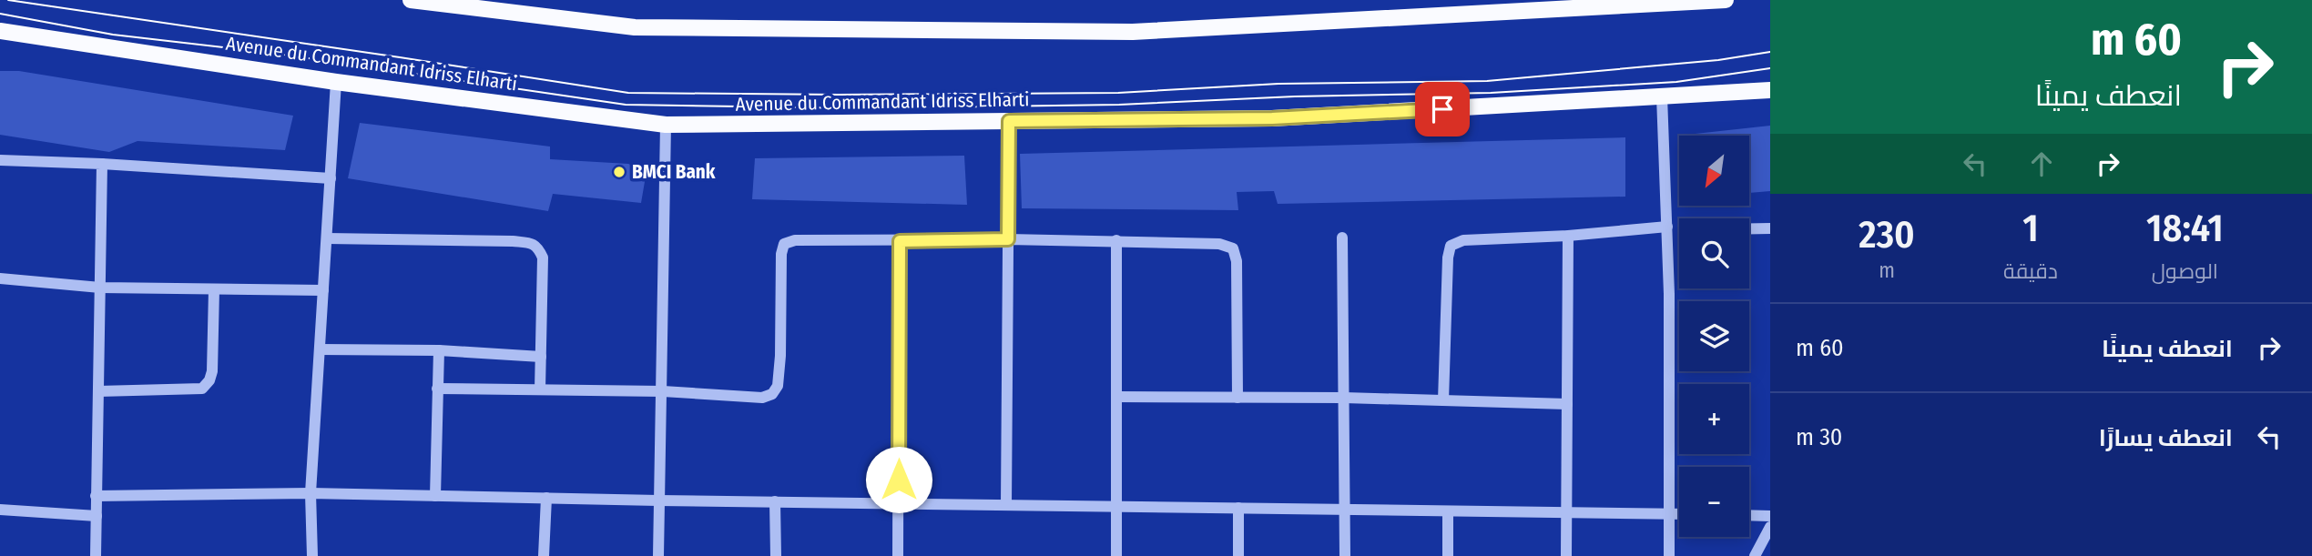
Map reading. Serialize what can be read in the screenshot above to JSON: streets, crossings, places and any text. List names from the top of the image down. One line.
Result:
{"streets":{"main road":["Avenue du Commandant Idriss Elharti"]},"places":["BMCI Bank"],"north":"bottom left","page":{"turn":["60 m","انعطف يمينًا"],"map_buttons":["+","−"],"eta":["18:41","الوصول","1","دقيقة","230","m"],"list":[{"name":"انعطف يمينًا","value":"60 m"},{"name":"انعطف يسارًا","value":"30 m"}]}}
